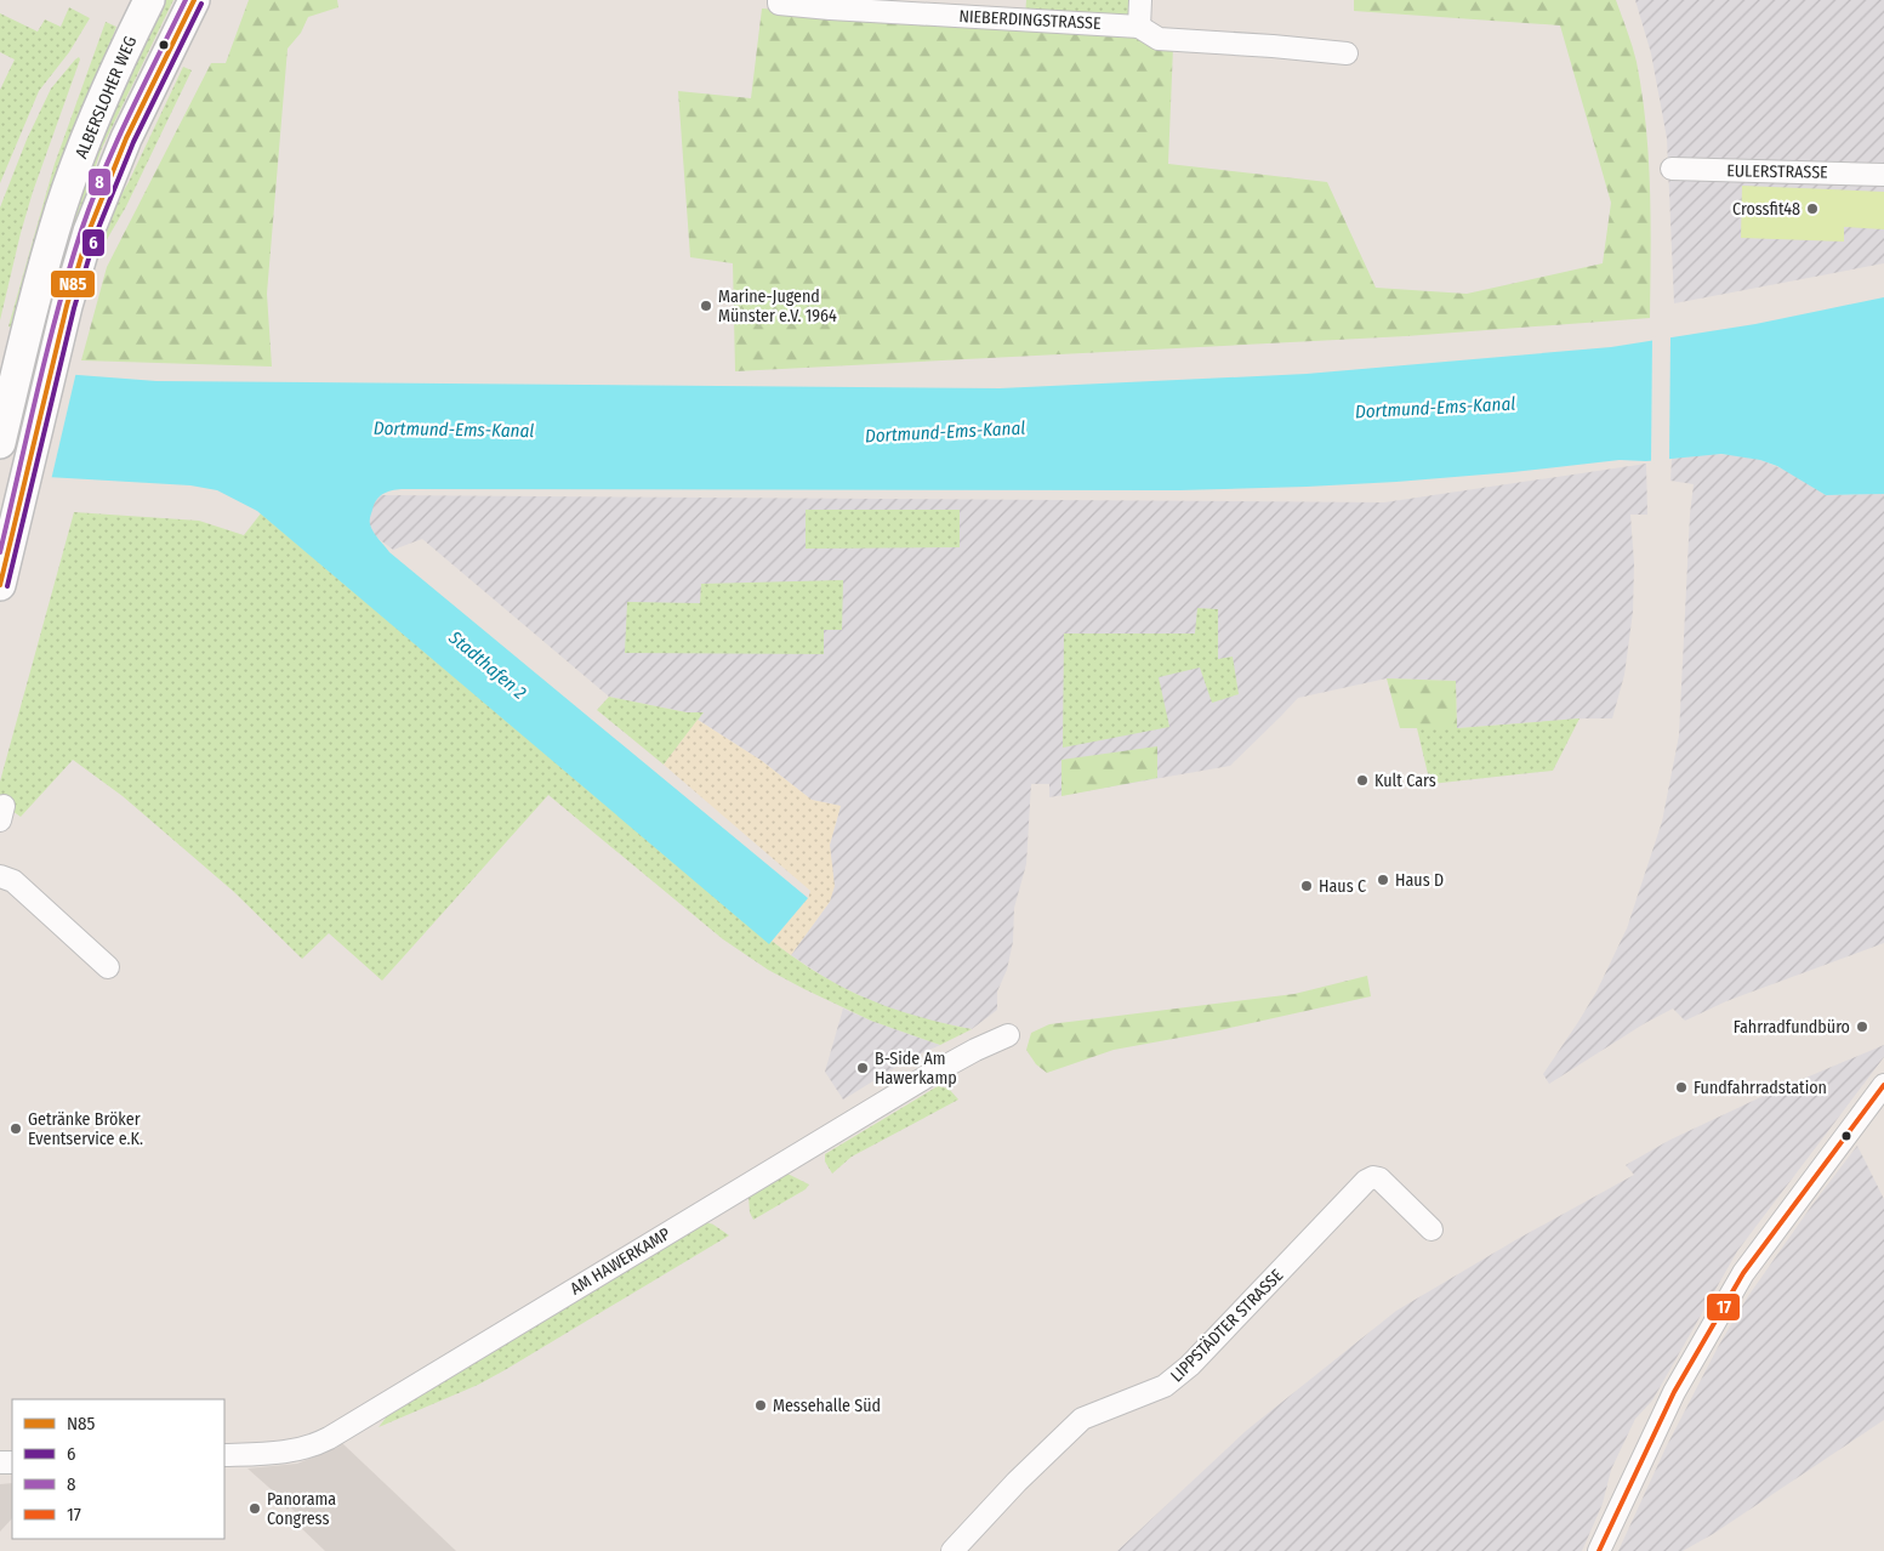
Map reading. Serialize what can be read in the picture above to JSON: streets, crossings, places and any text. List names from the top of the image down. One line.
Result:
{"streets":{"main road":["ALBERSLOHER WEG"],"street":["NIEBERDINGSTRASSE","EULERSTRASSE","AM HAWERKAMP","LIPPSTÄDTER STRASSE"]},"water":["Dortmund-Ems-Kanal","Stadthafen 2"],"places":["Crossfit48","Marine-Jugend Münster e.V. 1964","Kult Cars","Haus D","Haus C","Fahrradfundbüro","B-Side Am Hawerkamp","Fundfahrradstation","Getränke Bröker Eventservice e.K.","Messehalle Süd","Panorama Congress"],"lines":["transit line N85","transit line 8","transit line 6","transit line 17"],"legend":["N85","6","8","17"]}
